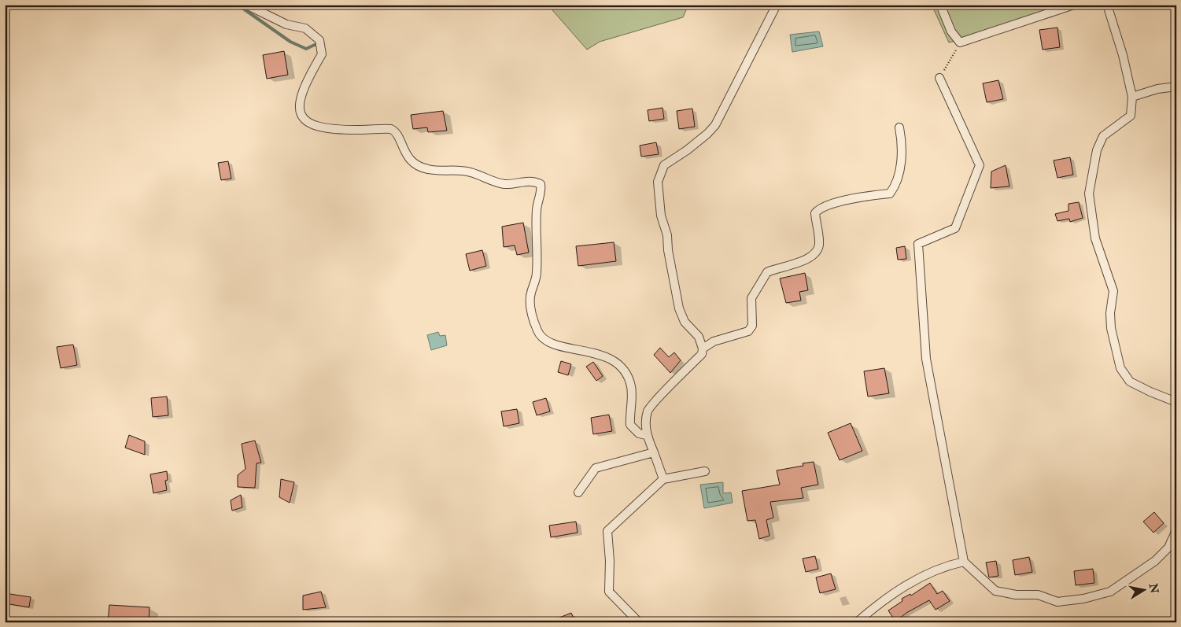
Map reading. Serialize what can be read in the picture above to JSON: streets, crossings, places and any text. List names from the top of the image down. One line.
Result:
{"north":"right"}
